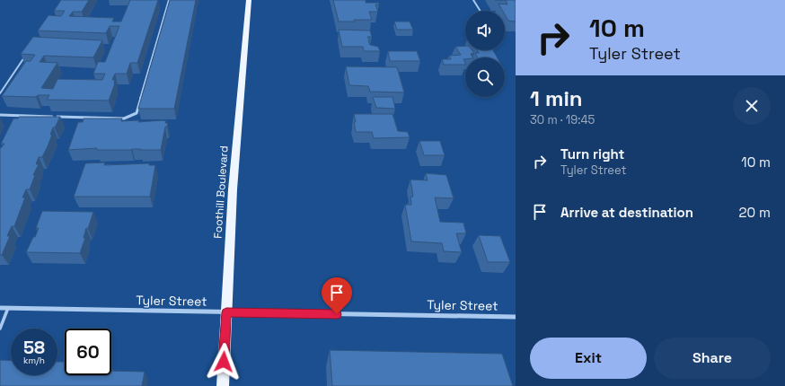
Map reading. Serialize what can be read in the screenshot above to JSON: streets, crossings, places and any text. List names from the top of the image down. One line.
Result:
{"streets":{"main road":["Foothill Boulevard"],"street":["Tyler Street"]},"crossings":[["Foothill Boulevard","Tyler Street"]],"page":{"turn":["10 m","Tyler Street"],"heading":["1 min","30 m · 19:45"],"list":[{"name":"Turn right","note":"Tyler Street","value":"10 m"},{"name":"Arrive at destination","value":"20 m"}],"speed":"58 km/h","limit":"60","buttons":["Exit","Share"]}}
